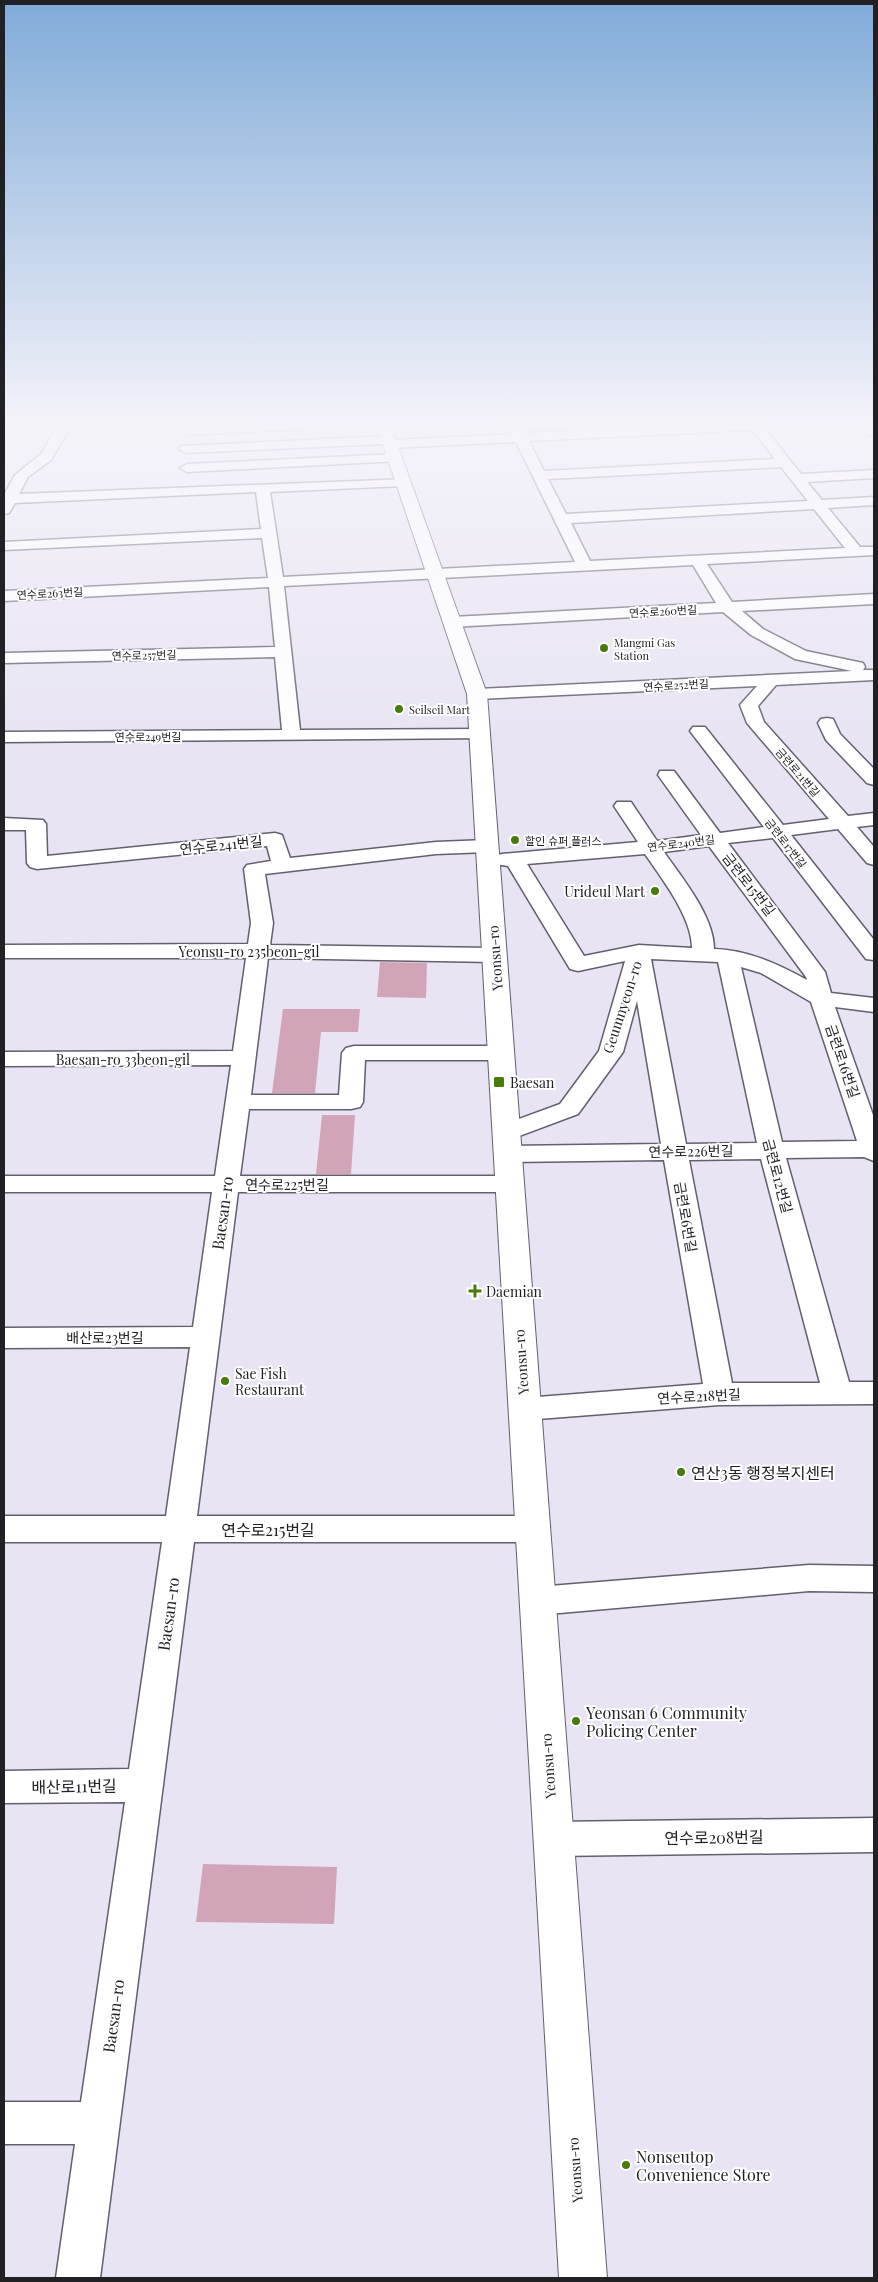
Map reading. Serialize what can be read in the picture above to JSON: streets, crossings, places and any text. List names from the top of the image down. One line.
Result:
{"streets":{"main road":["Yeonsu-ro"],"street":["연수로263번길","연수로260번길","연수로257번길","연수로252번길","연수로249번길","금련로21번길","연수로240번길","금련로17번길","연수로241번길","금련로15번길","Yeonsu-ro 235beon-gil","Geumnyeon-ro","Baesan-ro 33beon-gil","금련로16번길","연수로226번길","금련로12번길","연수로225번길","Baesan-ro","금련로6번길","배산로23번길","연수로218번길","연수로215번길","배산로11번길","연수로208번길"]},"crossings":[["연수로263번길","Yeonsu-ro"],["연수로260번길","Yeonsu-ro"],["연수로252번길","금련로21번길"],["연수로252번길","Yeonsu-ro"],["연수로249번길","Yeonsu-ro"],["금련로21번길","연수로240번길"],["연수로240번길","금련로17번길"],["연수로240번길","금련로15번길"],["연수로240번길","Yeonsu-ro"],["연수로241번길","Baesan-ro"],["금련로15번길","Geumnyeon-ro"],["금련로15번길","금련로16번길"],["Yeonsu-ro 235beon-gil","Yeonsu-ro"],["Yeonsu-ro 235beon-gil","Baesan-ro"],["Yeonsu-ro","Geumnyeon-ro"],["Yeonsu-ro","연수로226번길"],["Yeonsu-ro","연수로225번길"],["Yeonsu-ro","연수로218번길"],["Yeonsu-ro","연수로215번길"],["Yeonsu-ro","연수로208번길"],["Geumnyeon-ro","금련로16번길"],["Geumnyeon-ro","연수로226번길"],["Geumnyeon-ro","금련로12번길"],["Geumnyeon-ro","연수로225번길"],["Geumnyeon-ro","금련로6번길"],["Baesan-ro 33beon-gil","Baesan-ro"],["금련로16번길","연수로226번길"],["연수로226번길","금련로12번길"],["연수로226번길","연수로225번길"],["연수로226번길","금련로6번길"],["금련로12번길","연수로218번길"],["연수로225번길","Baesan-ro"],["Baesan-ro","배산로23번길"],["Baesan-ro","연수로215번길"],["Baesan-ro","배산로11번길"],["금련로6번길","연수로218번길"]],"places":{"other":["Mangmi Gas Station","Seilseil Mart","할인 슈퍼 플러스","Urideul Mart","Sae Fish Restaurant","연산3동 행정복지센터","Yeonsan 6 Community Policing Center","Nonseutop Convenience Store"],"transit":["Baesan"],"health":["Daemian"]}}
